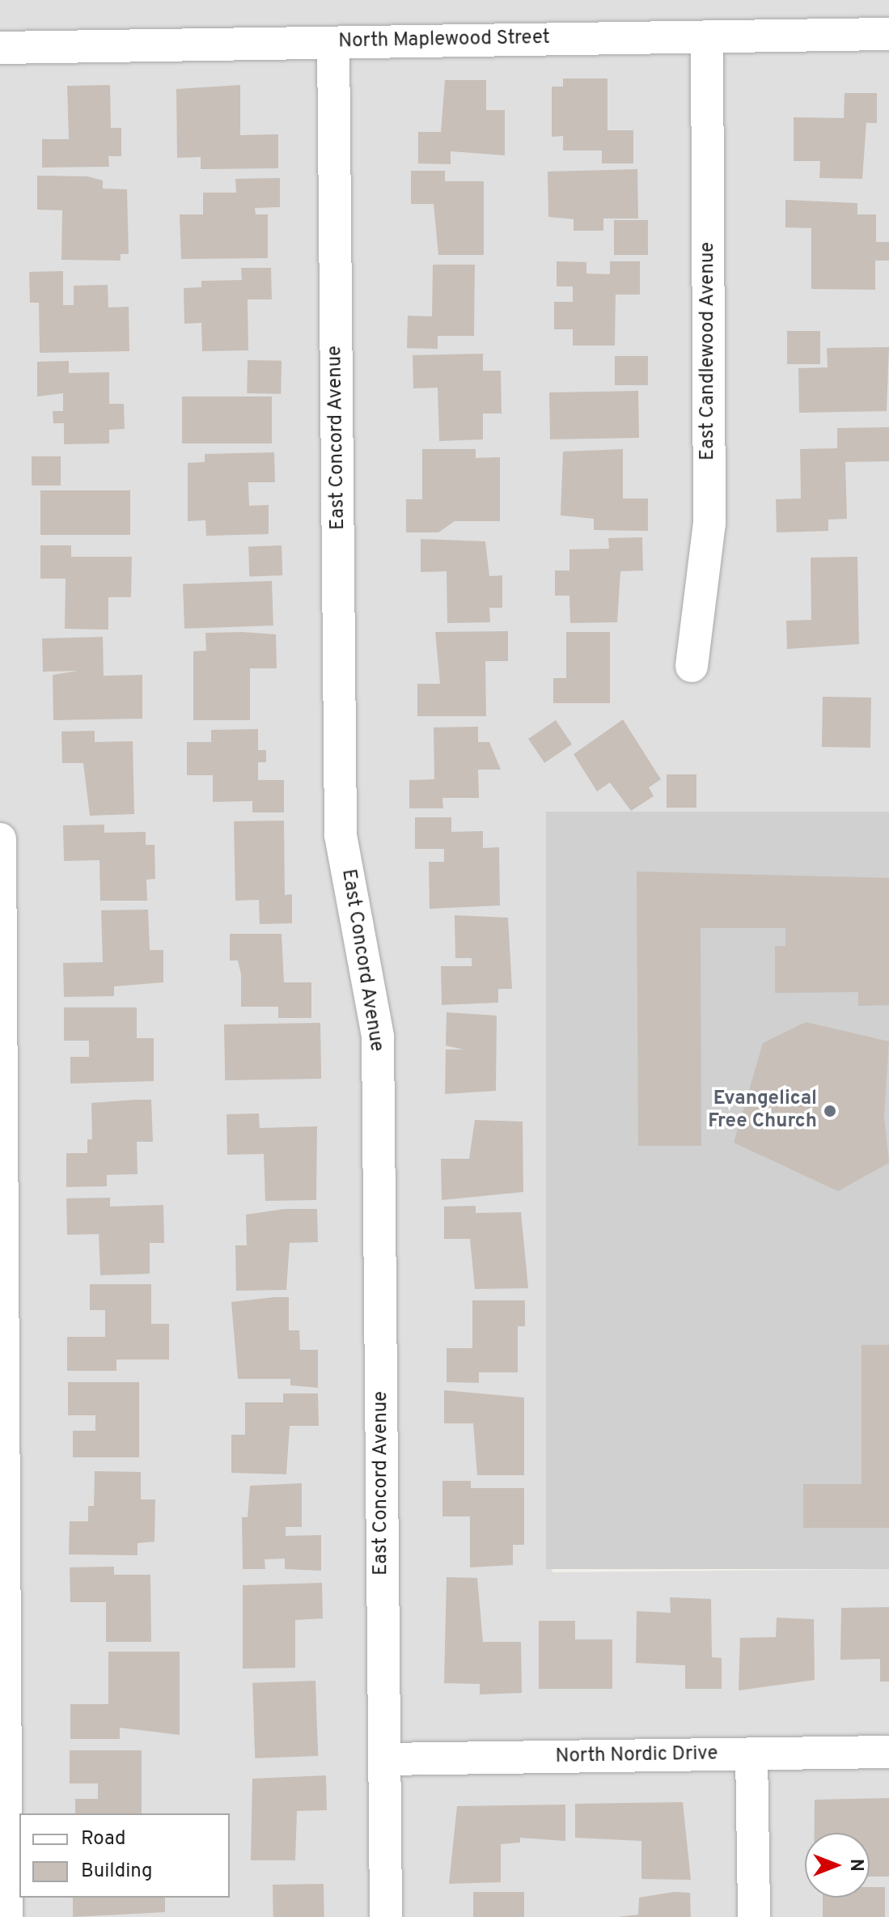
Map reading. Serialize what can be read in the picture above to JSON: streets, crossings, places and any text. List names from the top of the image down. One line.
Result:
{"streets":{"street":["North Maplewood Street","East Candlewood Avenue","East Concord Avenue","North Nordic Drive"]},"crossings":[["North Maplewood Street","East Candlewood Avenue"],["North Maplewood Street","East Concord Avenue"],["East Concord Avenue","North Nordic Drive"]],"places":["Evangelical Free Church"],"legend":["Road","Building"],"north":"right"}
